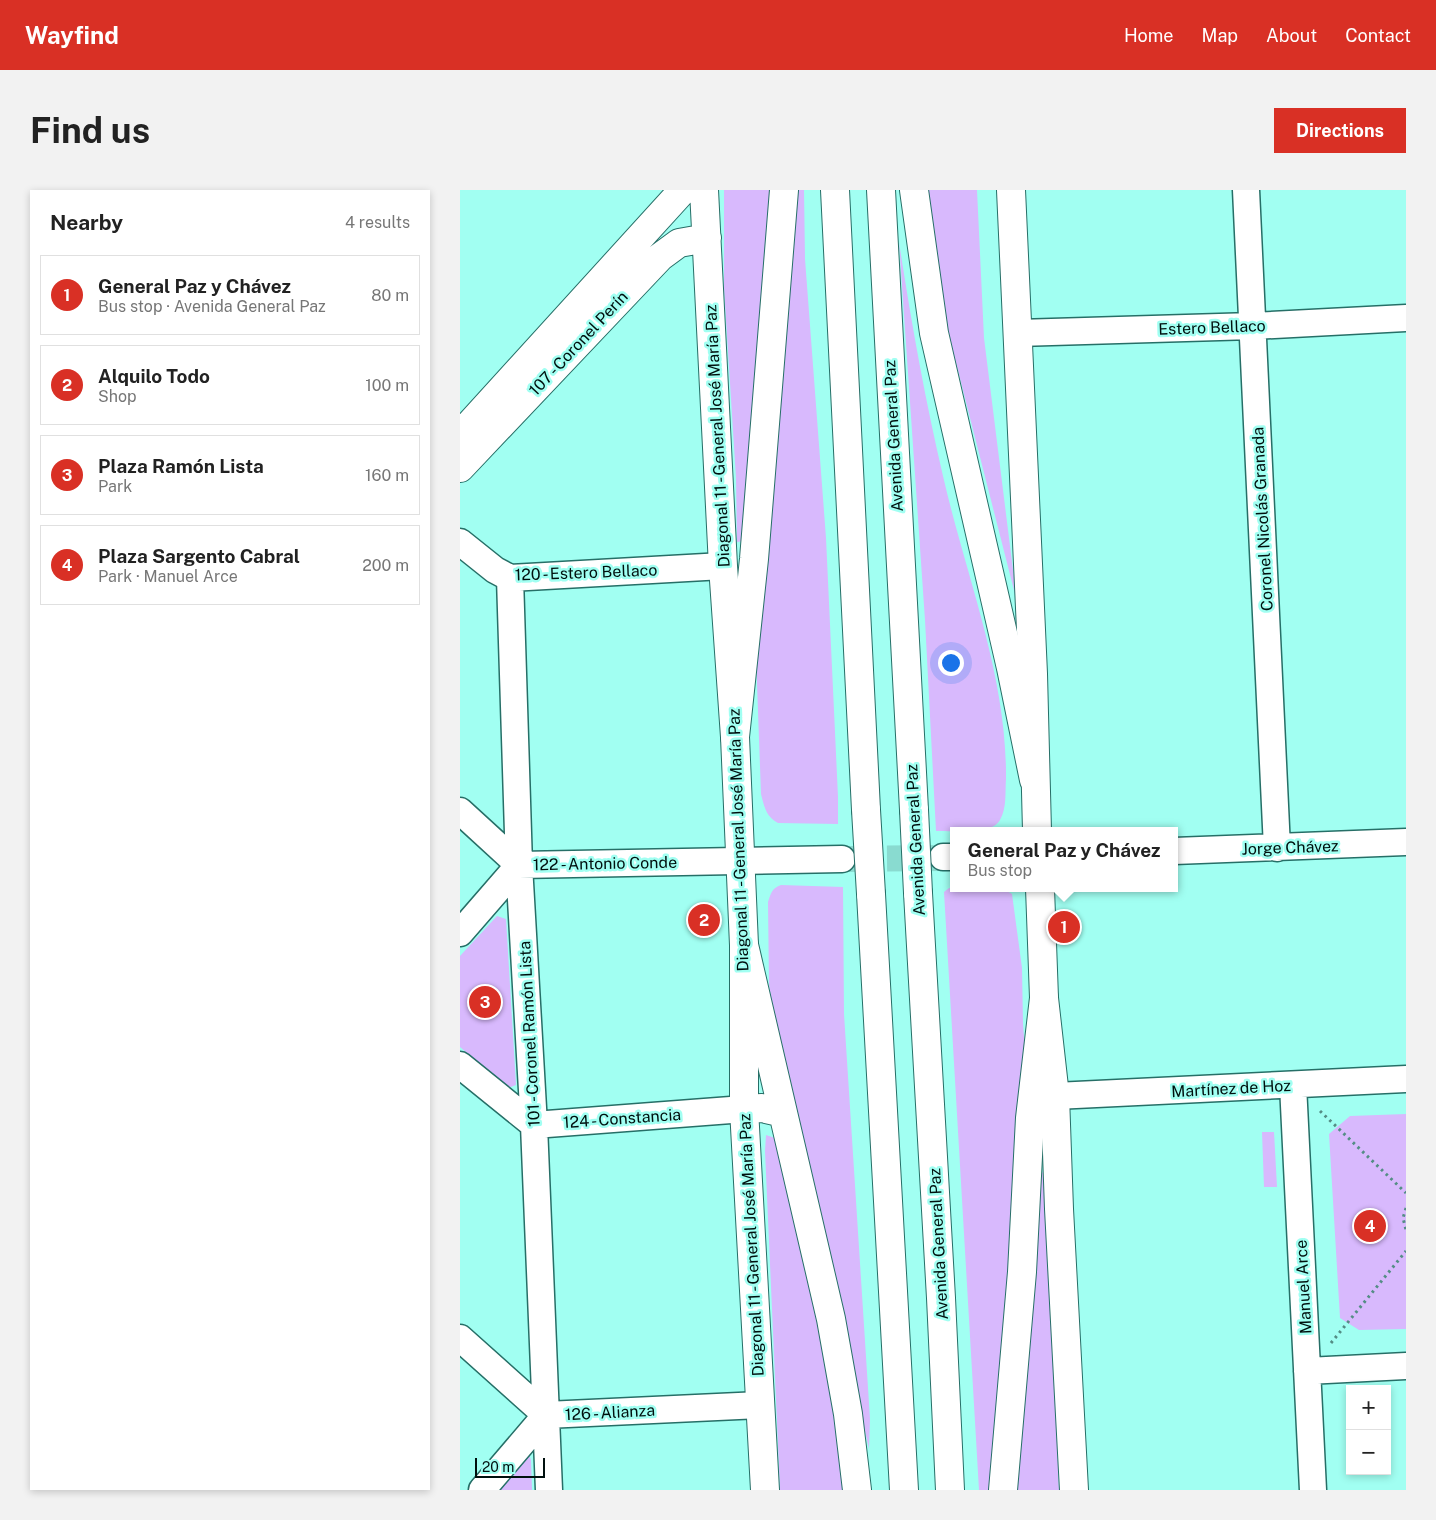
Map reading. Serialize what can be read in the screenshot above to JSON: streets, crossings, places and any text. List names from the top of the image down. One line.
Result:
{"streets":{"main road":["107 - Coronel Perín","Diagonal 11 - General José María Paz","Avenida General Paz"],"street":["Estero Bellaco","Coronel Nicolás Granada","120 - Estero Bellaco","Jorge Chávez","122 - Antonio Conde","101 - Coronel Ramón Lista","Martínez de Hoz","124 - Constancia","Manuel Arce","126 - Alianza"]},"crossings":[["Estero Bellaco","Coronel Nicolás Granada"],["107 - Coronel Perín","Diagonal 11 - General José María Paz"],["Diagonal 11 - General José María Paz","120 - Estero Bellaco"],["Diagonal 11 - General José María Paz","122 - Antonio Conde"],["Diagonal 11 - General José María Paz","124 - Constancia"],["Diagonal 11 - General José María Paz","126 - Alianza"],["Coronel Nicolás Granada","Jorge Chávez"],["120 - Estero Bellaco","101 - Coronel Ramón Lista"],["122 - Antonio Conde","101 - Coronel Ramón Lista"],["101 - Coronel Ramón Lista","124 - Constancia"],["101 - Coronel Ramón Lista","126 - Alianza"],["Martínez de Hoz","Manuel Arce"]],"scale_bar":"20 m","page":{"header":"Wayfind","nav":["Home","Map","About","Contact"],"buttons":"Directions","title":"Find us","heading":["Nearby","4 results"],"list":[{"mark":"1","name":"General Paz y Chávez","note":"Bus stop · Avenida General Paz","value":"80 m"},{"mark":"2","name":"Alquilo Todo","note":"Shop","value":"100 m"},{"mark":"3","name":"Plaza Ramón Lista","note":"Park","value":"160 m"},{"mark":"4","name":"Plaza Sargento Cabral","note":"Park · Manuel Arce","value":"200 m"}],"popup":["General Paz y Chávez","Bus stop"],"pins":["2","1","3","4"],"map_buttons":["+","−"],"scale":"20 m"}}
